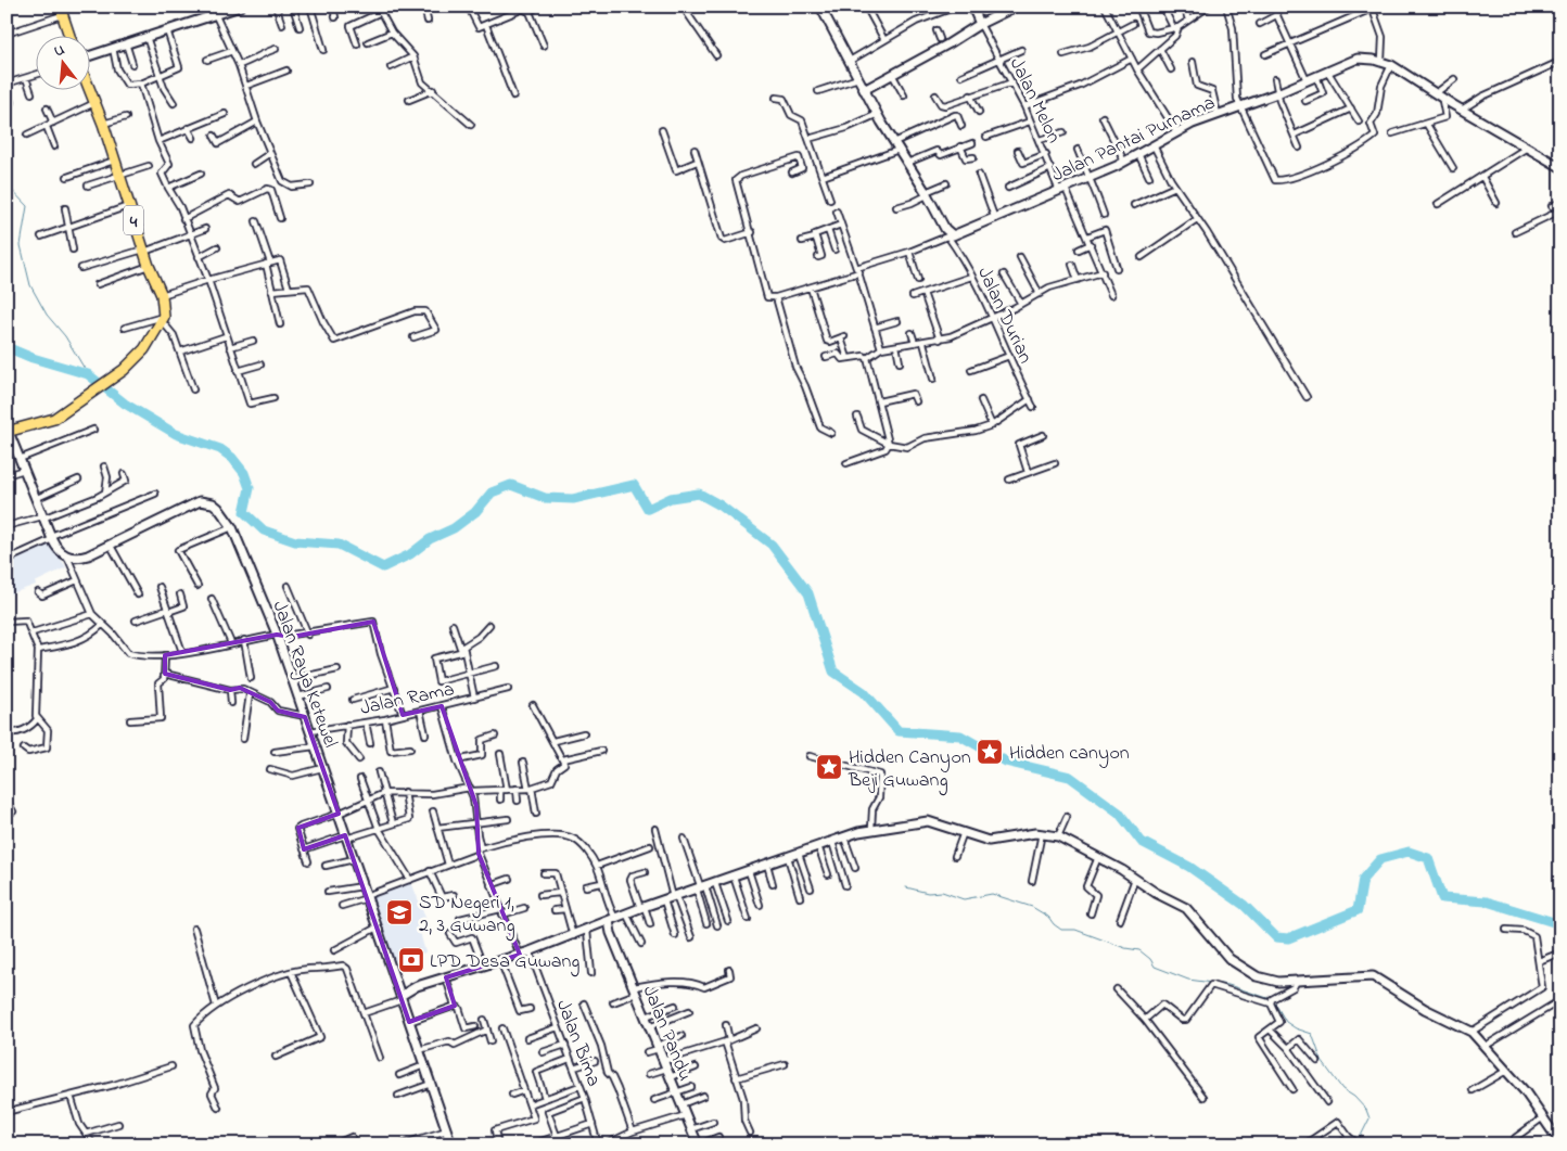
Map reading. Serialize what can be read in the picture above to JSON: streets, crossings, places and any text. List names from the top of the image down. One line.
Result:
{"streets":{"highway":["4"],"street":["Jalan Melon","Jalan Pantai Purnama","Jalan Durian","Jalan Raya Ketewel","Jalan Rama","Jalan Pandu","Jalan Bima"]},"crossings":[["Jalan Melon","Jalan Pantai Purnama"],["Jalan Pantai Purnama","Jalan Durian"],["Jalan Raya Ketewel","Jalan Rama"]],"places":{"place":["Hidden canyon","Hidden Canyon Beji Guwang"],"school or university":["SD Negeri 1, 2, 3 Guwang"],"bank":["LPD Desa Guwang"]},"north":"top"}
